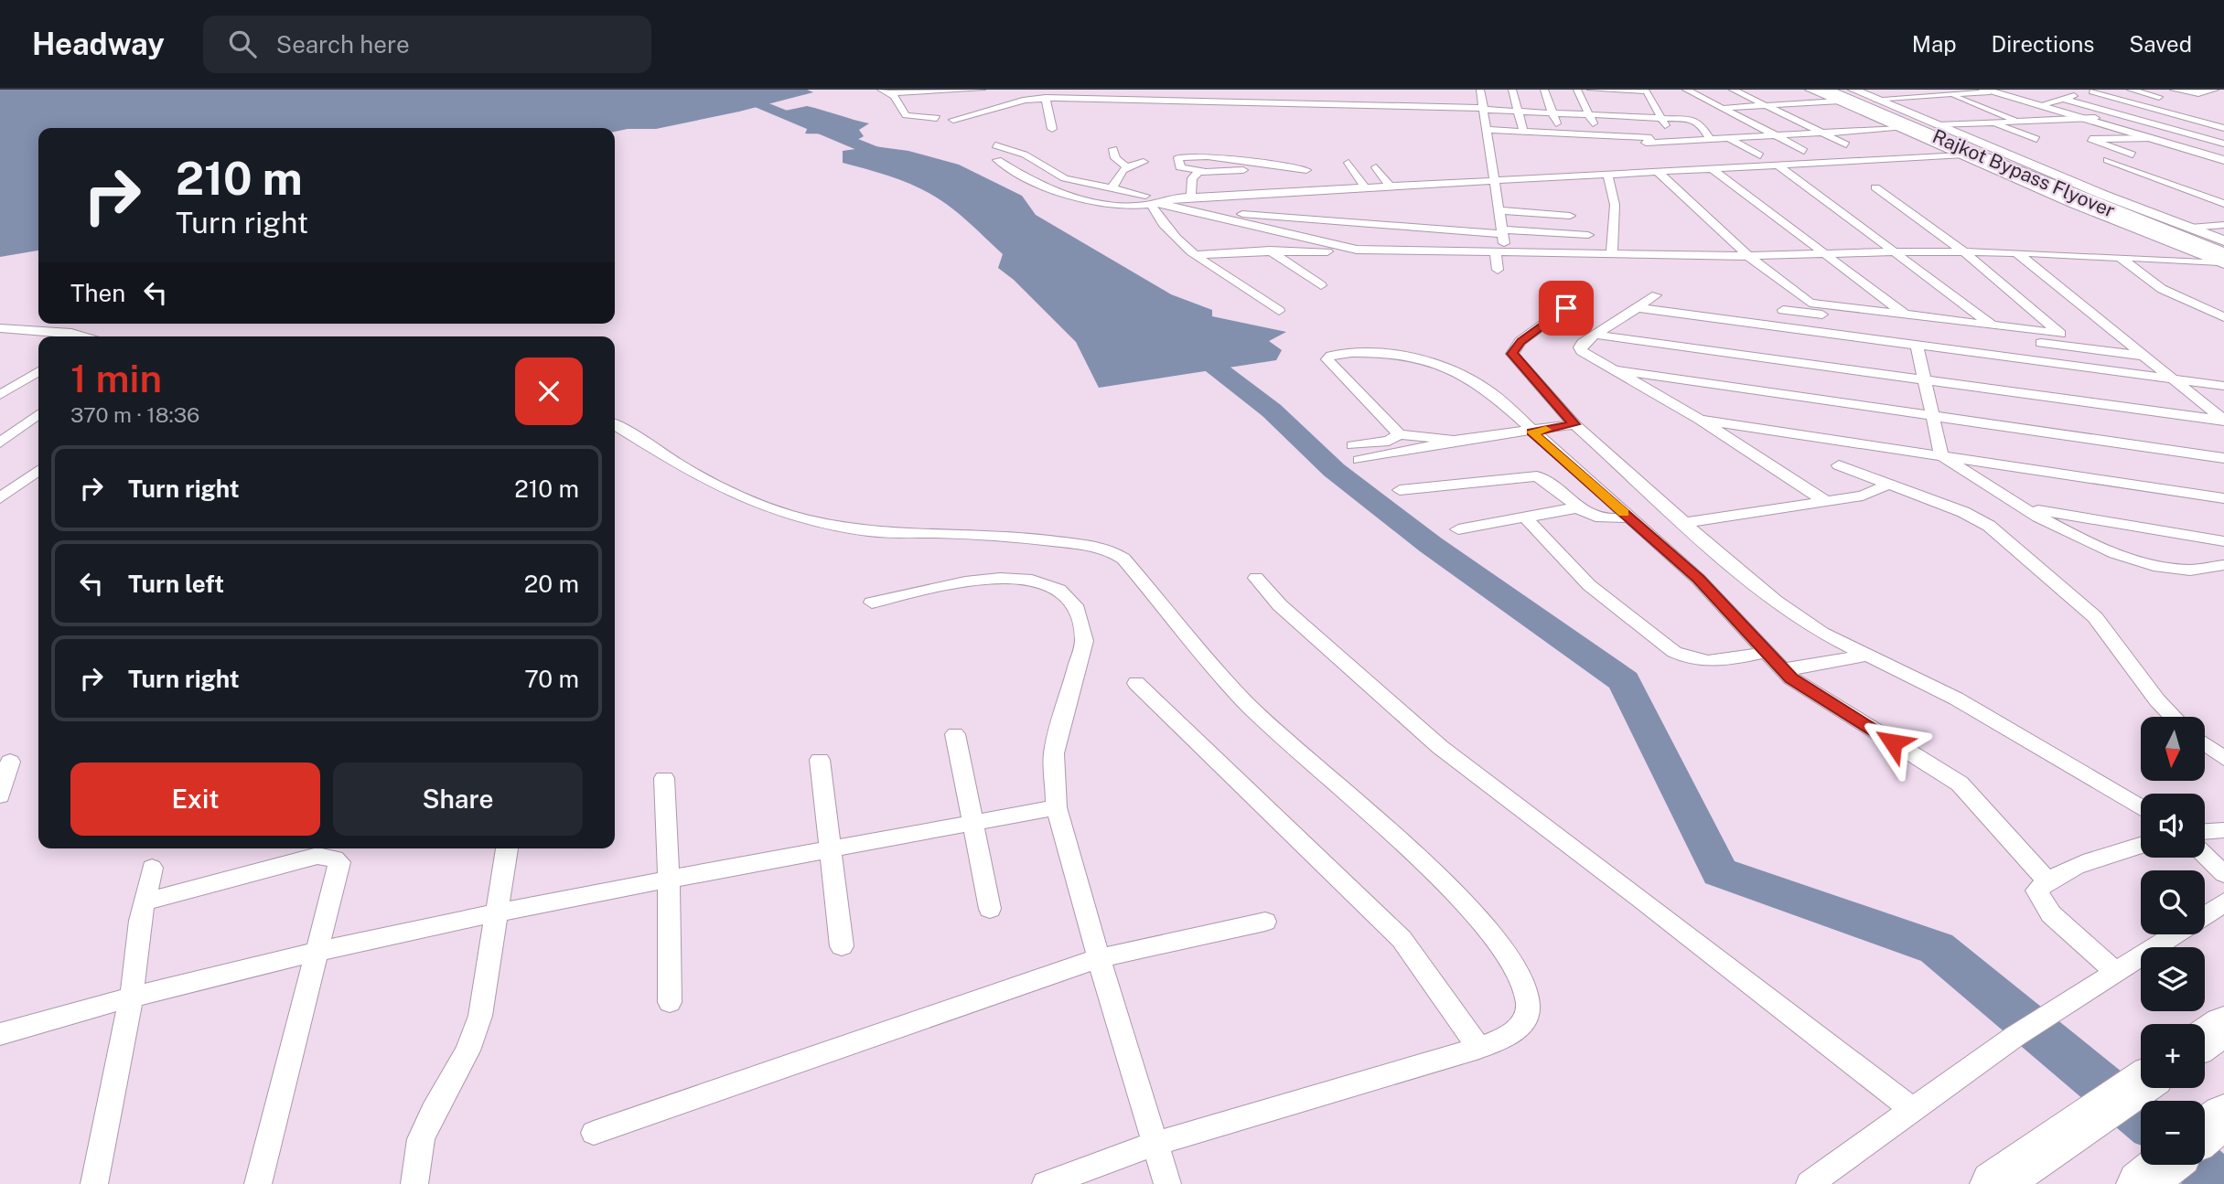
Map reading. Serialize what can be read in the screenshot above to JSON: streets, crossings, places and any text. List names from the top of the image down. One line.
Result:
{"streets":{"highway":["Rajkot Bypass Flyover"]},"north":"bottom","page":{"header":"Headway","search":"Search here","nav":["Map","Directions","Saved"],"turn":["210 m","Turn right"],"then":"Then","heading":["1 min","370 m · 18:36"],"list":[{"name":"Turn right","value":"210 m"},{"name":"Turn left","value":"20 m"},{"name":"Turn right","value":"70 m"}],"map_buttons":["+","−"],"buttons":["Exit","Share"]}}
